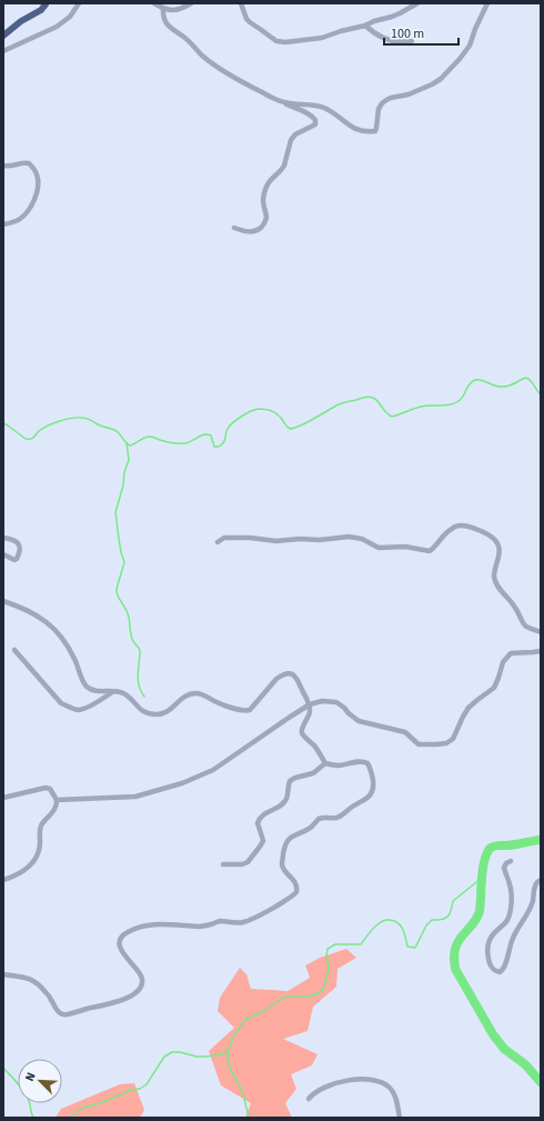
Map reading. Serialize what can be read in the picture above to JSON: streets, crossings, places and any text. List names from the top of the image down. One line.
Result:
{"scale_bar":"100 m","north":"top left"}
